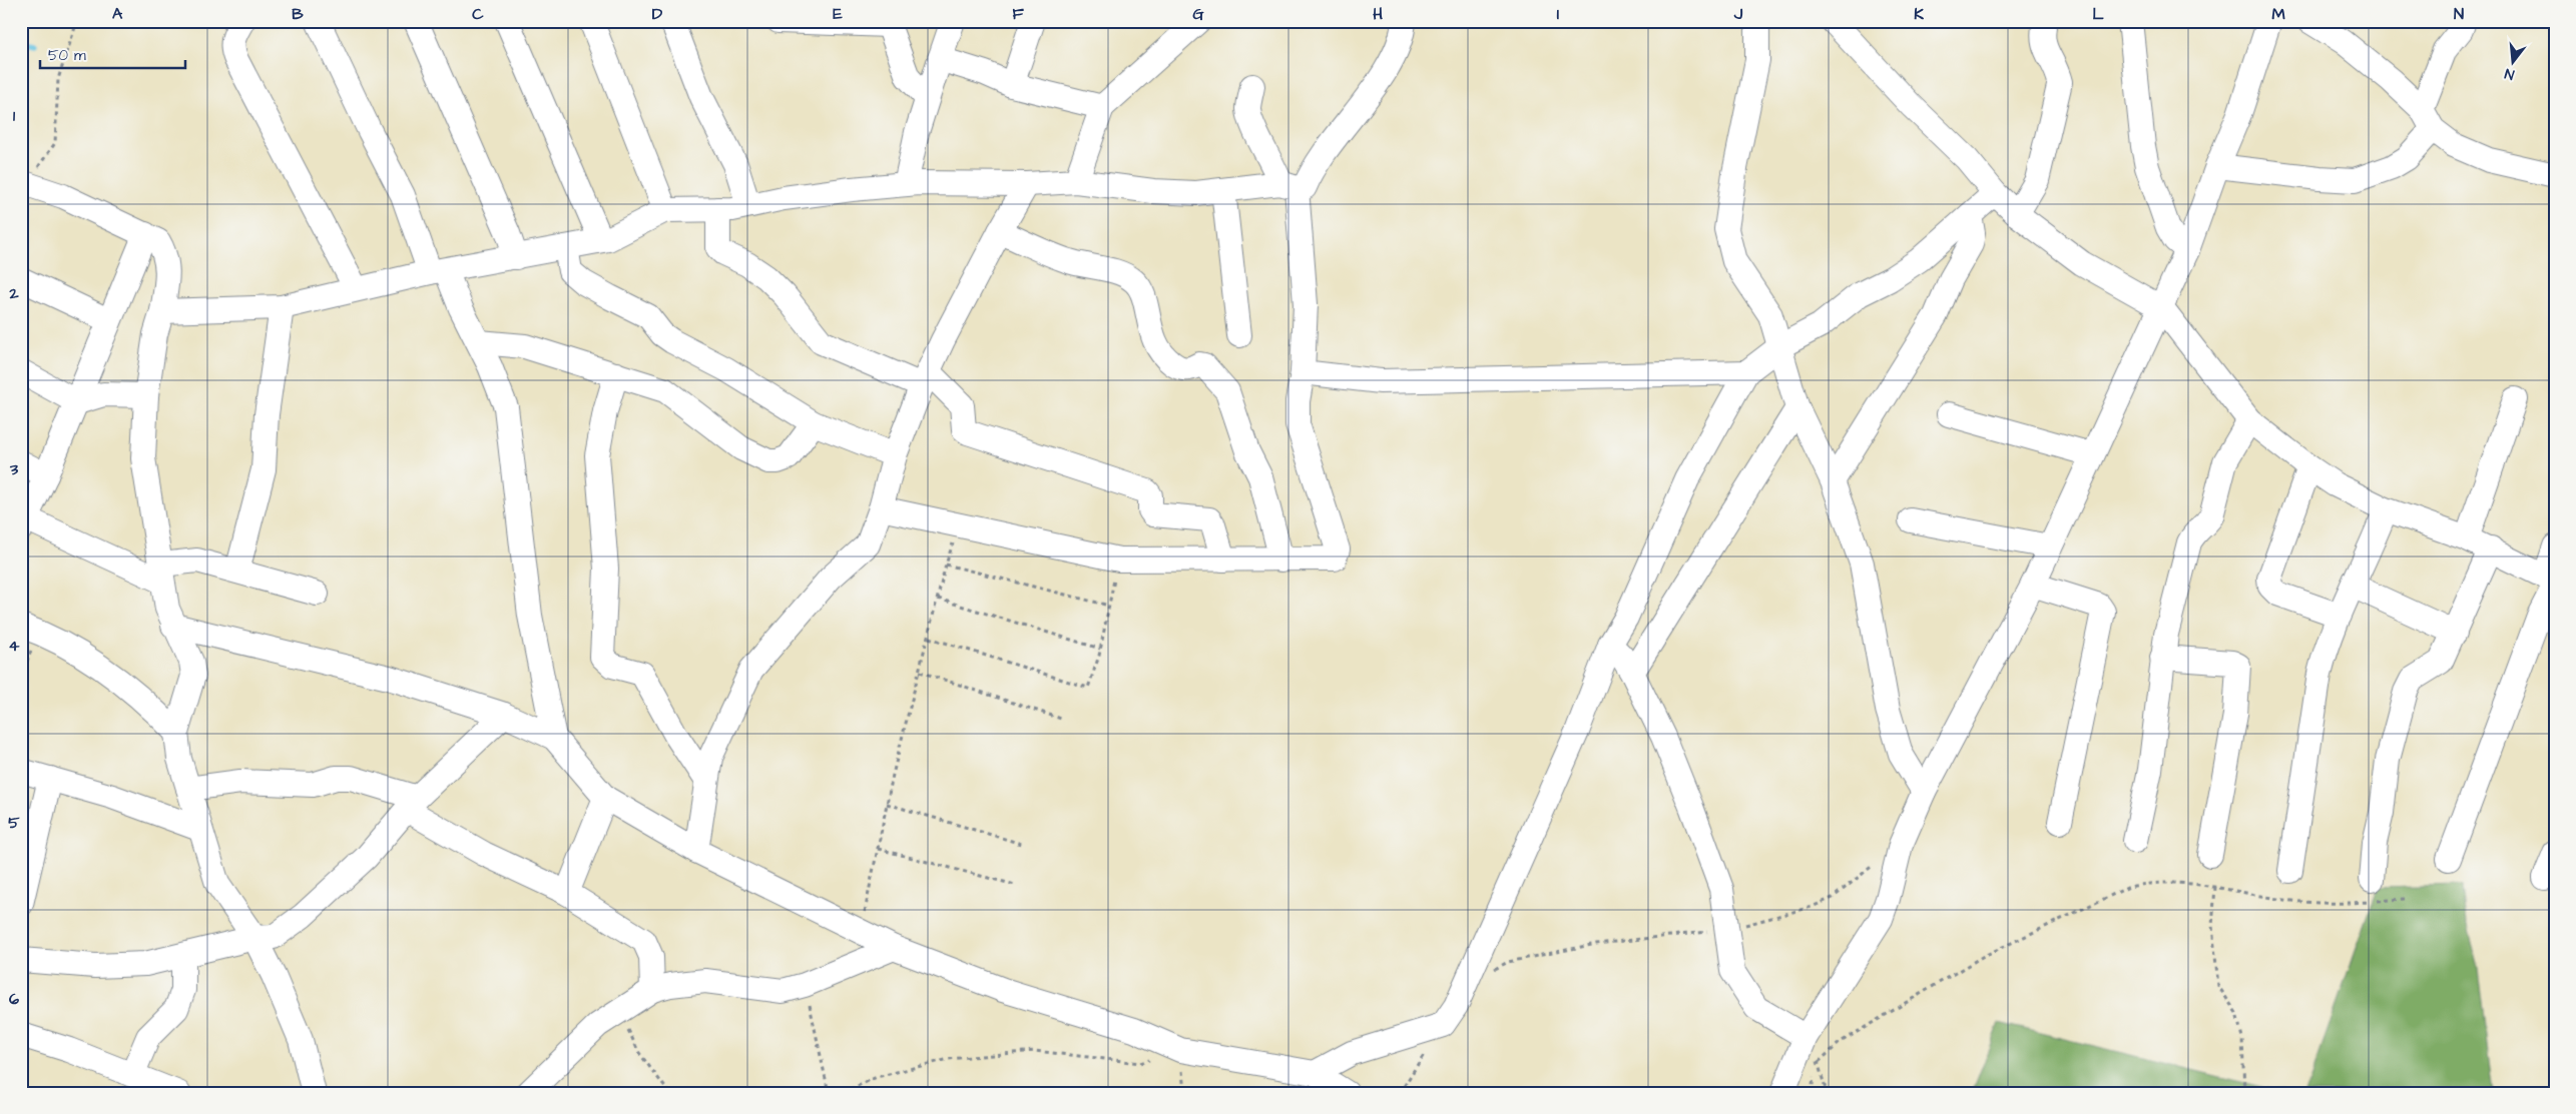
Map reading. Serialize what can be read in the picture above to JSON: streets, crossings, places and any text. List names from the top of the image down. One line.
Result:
{"scale_bar":"50 m","north":"bottom","grid":{"columns":["A","B","C","D","E","F","G","H","I","J","K","L","M","N"],"rows":["1","2","3","4","5","6"]}}
